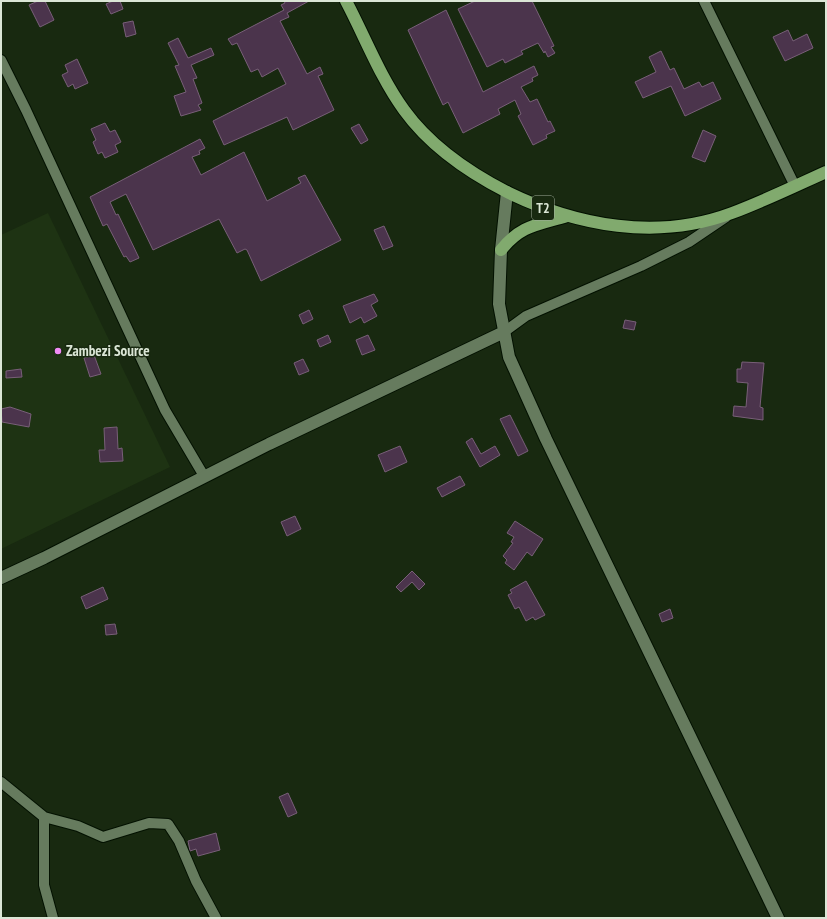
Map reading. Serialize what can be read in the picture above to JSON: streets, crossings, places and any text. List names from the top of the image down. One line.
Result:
{"streets":{"highway":["T2"]},"places":["Zambezi Source"]}
